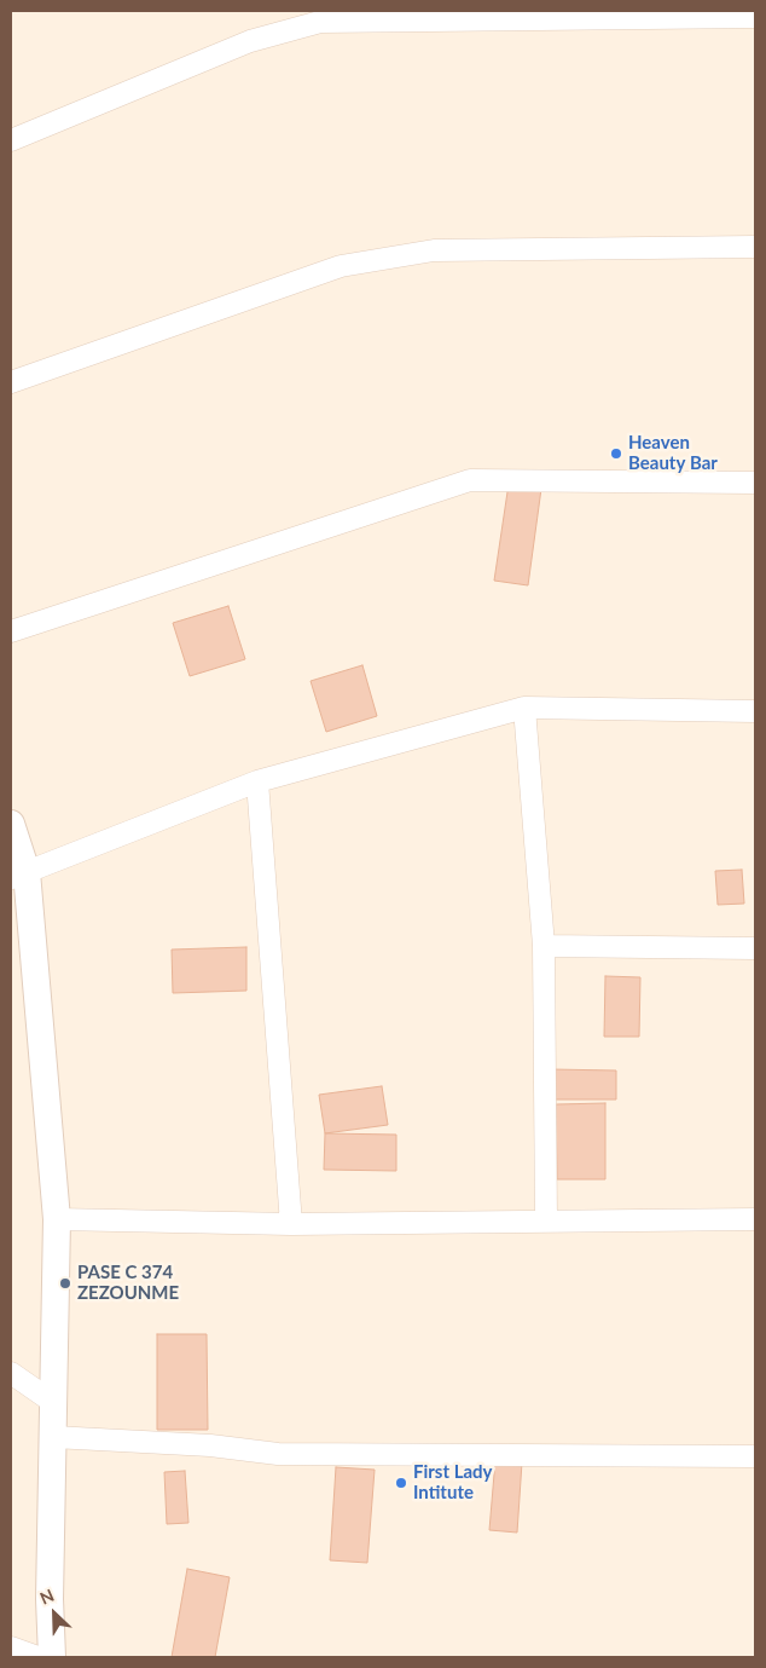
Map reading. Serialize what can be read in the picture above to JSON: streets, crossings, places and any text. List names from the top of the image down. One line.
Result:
{"places":["Heaven Beauty Bar","PASE C 374 ZEZOUNME","First Lady Intitute"],"north":"top left"}
